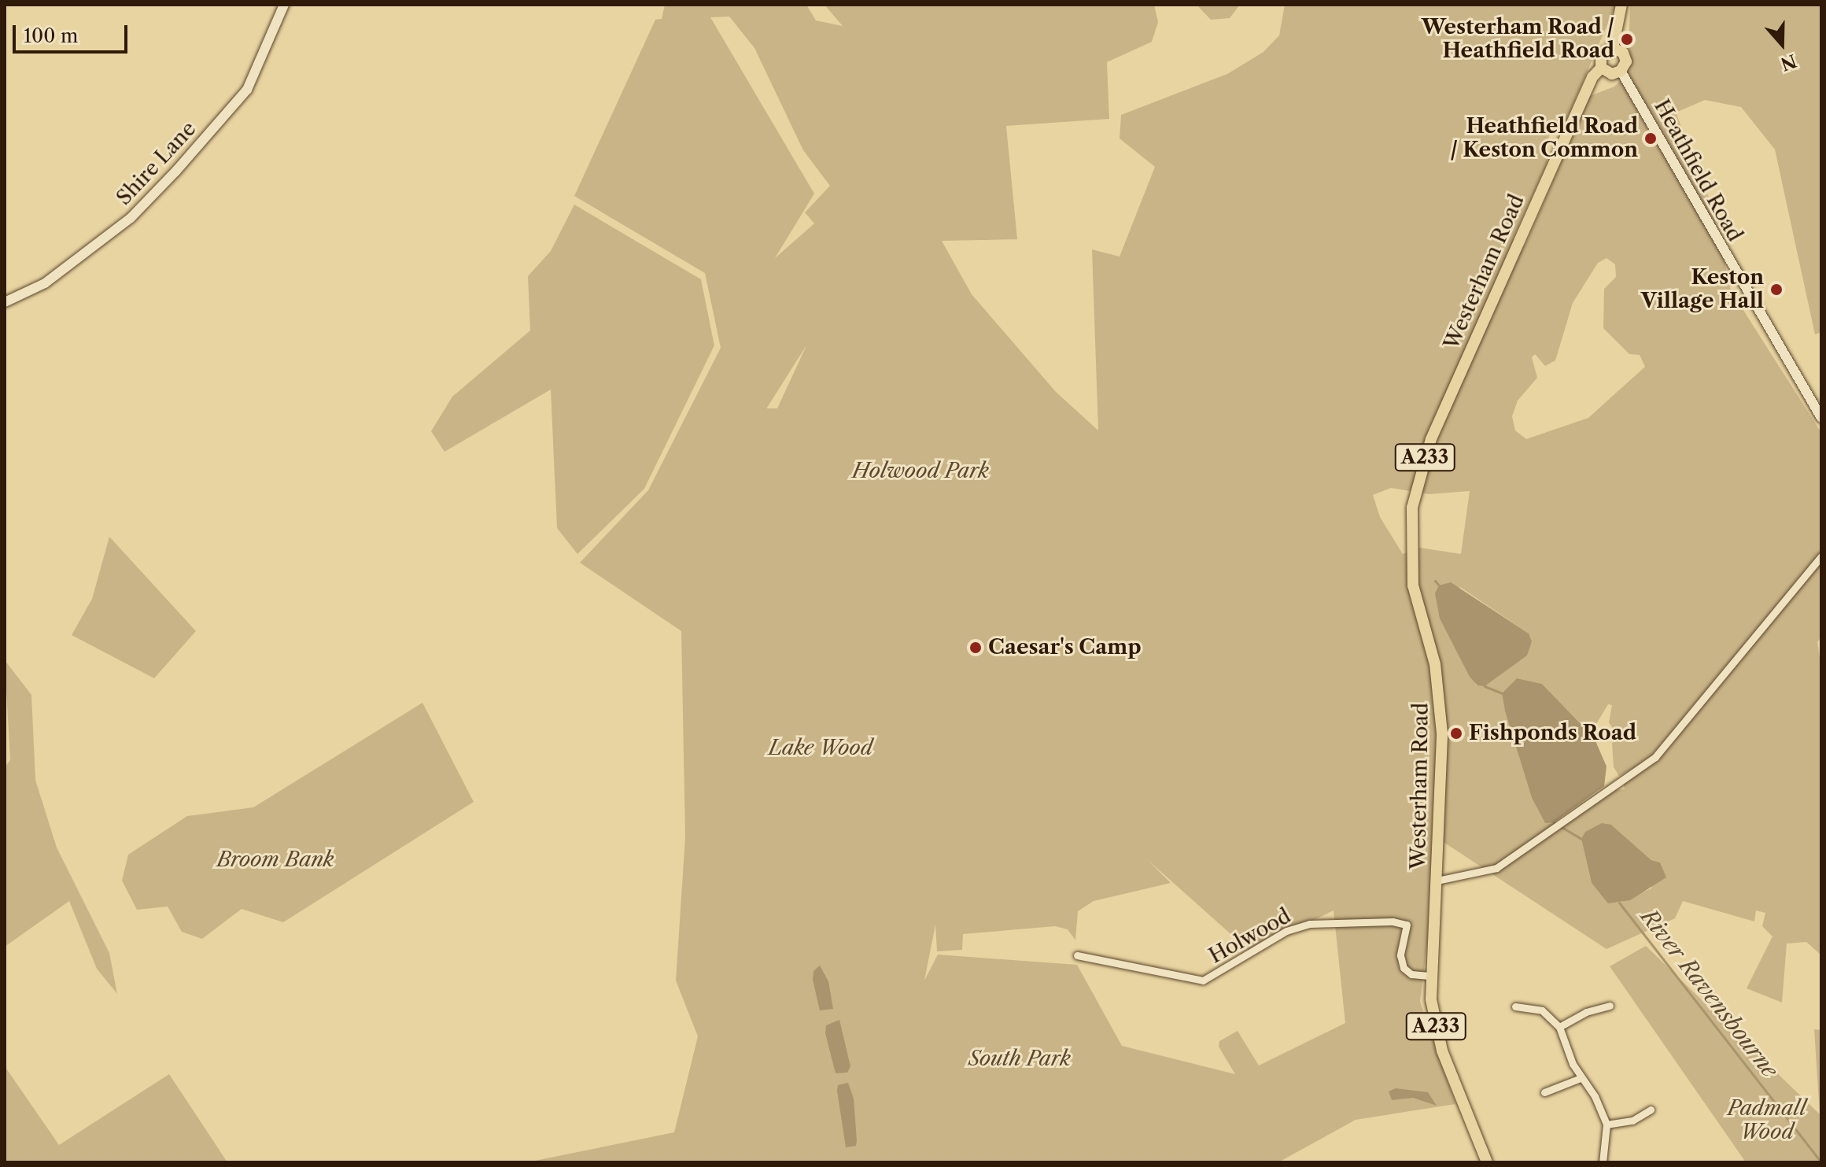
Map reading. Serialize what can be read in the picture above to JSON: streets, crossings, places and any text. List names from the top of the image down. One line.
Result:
{"streets":{"main road":["Westerham Road","A233"],"street":["Shire Lane","Heathfield Road","Holwood"]},"crossings":[["Heathfield Road","Westerham Road"],["Westerham Road","Holwood"]],"water":["River Ravensbourne"],"parks":["Holwood Park","Lake Wood","Broom Bank","South Park","Padmall Wood"],"places":["Westerham Road / Heathfield Road","Heathfield Road / Keston Common","Keston Village Hall","Caesar's Camp","Fishponds Road"],"scale_bar":"100 m","north":"bottom"}
